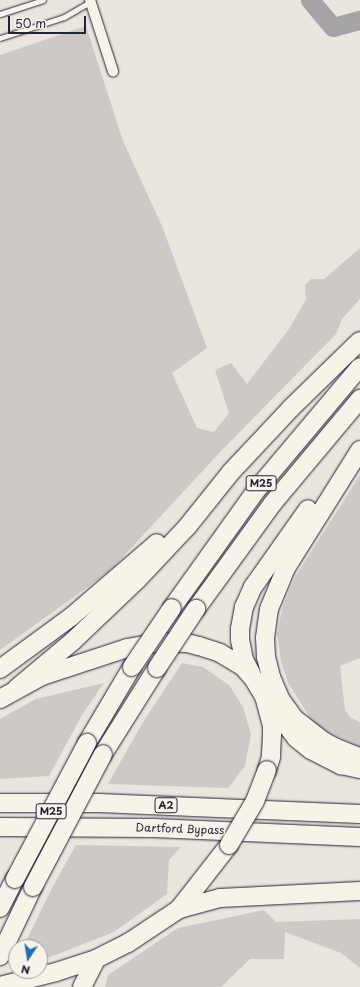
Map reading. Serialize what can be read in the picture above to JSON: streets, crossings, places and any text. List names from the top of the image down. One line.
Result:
{"streets":{"highway":["M25","A2","Dartford Bypass"]},"scale_bar":"50 m","north":"bottom"}
